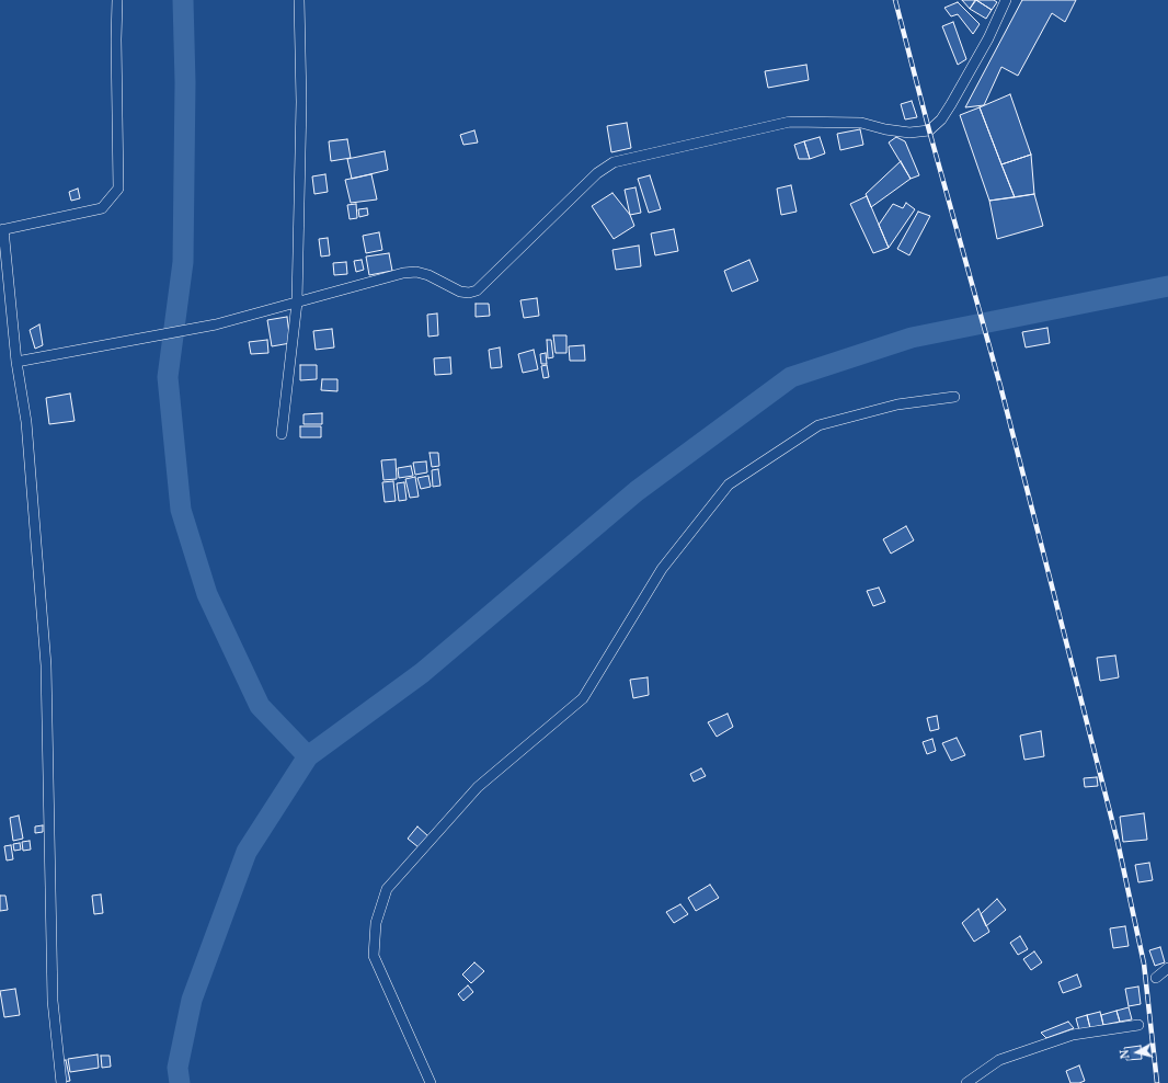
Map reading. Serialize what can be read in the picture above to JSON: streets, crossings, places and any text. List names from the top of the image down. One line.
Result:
{"north":"left"}
